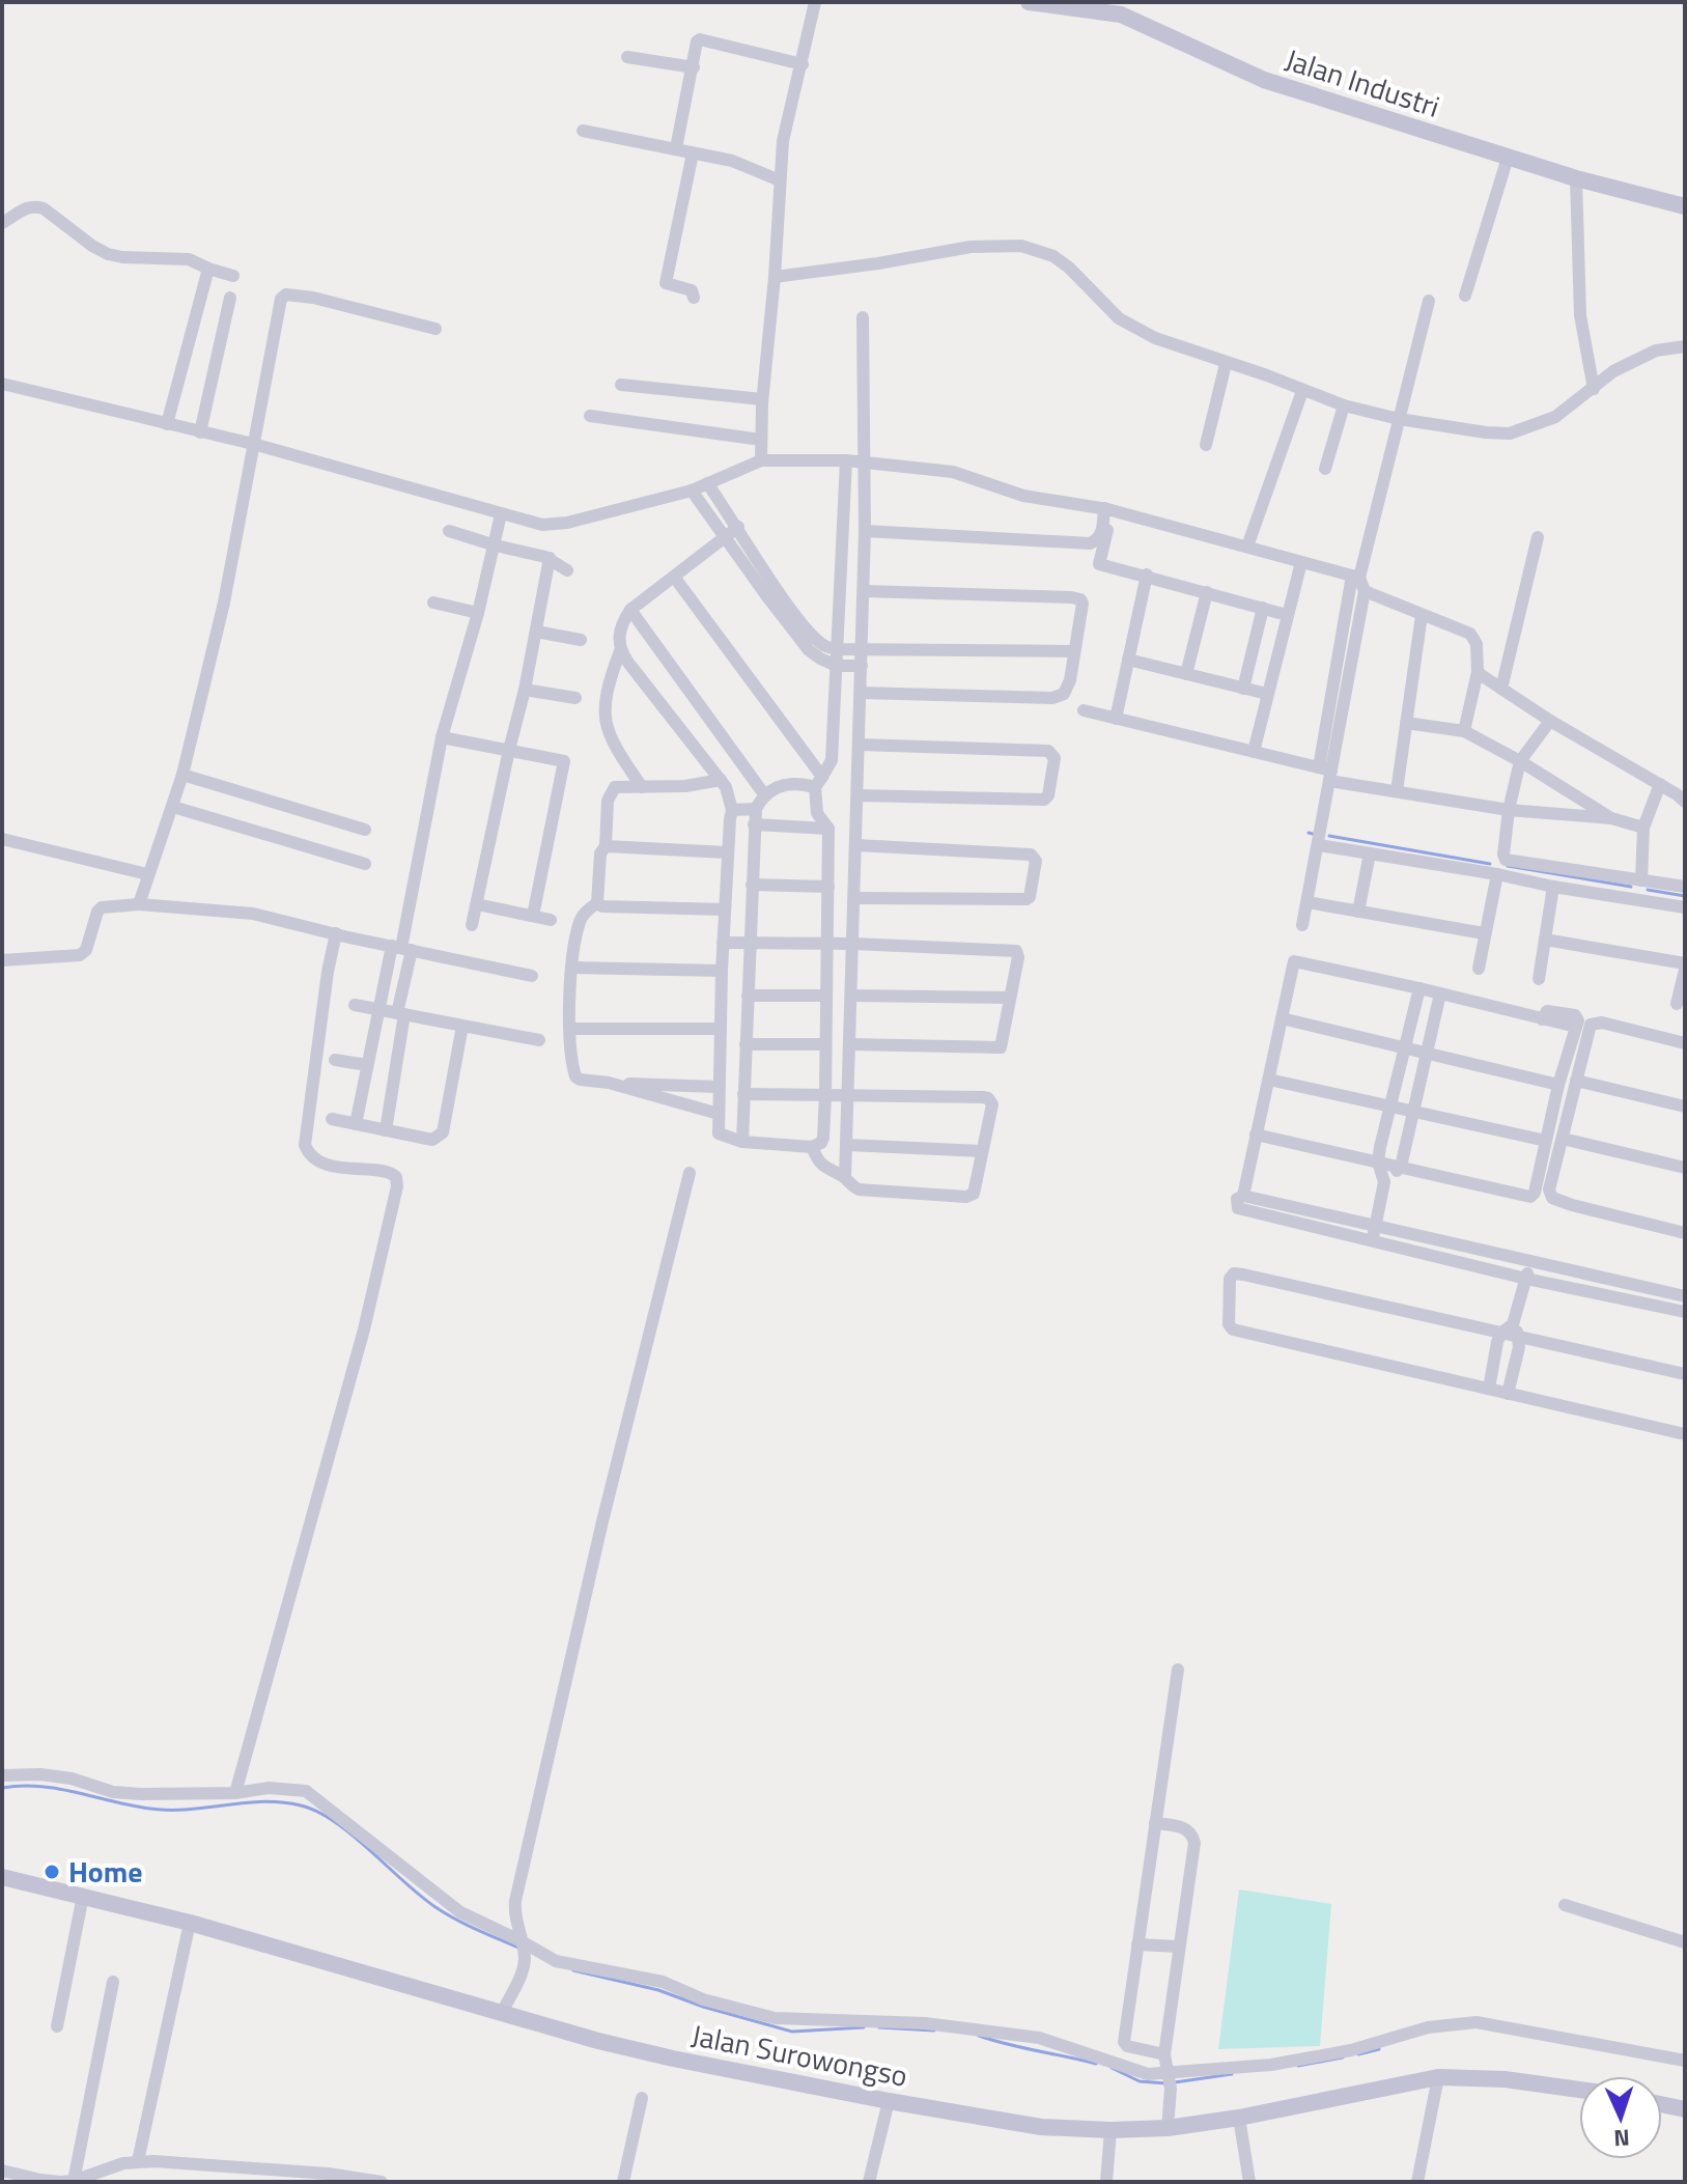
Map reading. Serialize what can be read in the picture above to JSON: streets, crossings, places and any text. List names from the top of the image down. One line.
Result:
{"streets":{"street":["Jalan Industri","Jalan Surowongso"]},"places":["Home"],"north":"bottom"}
